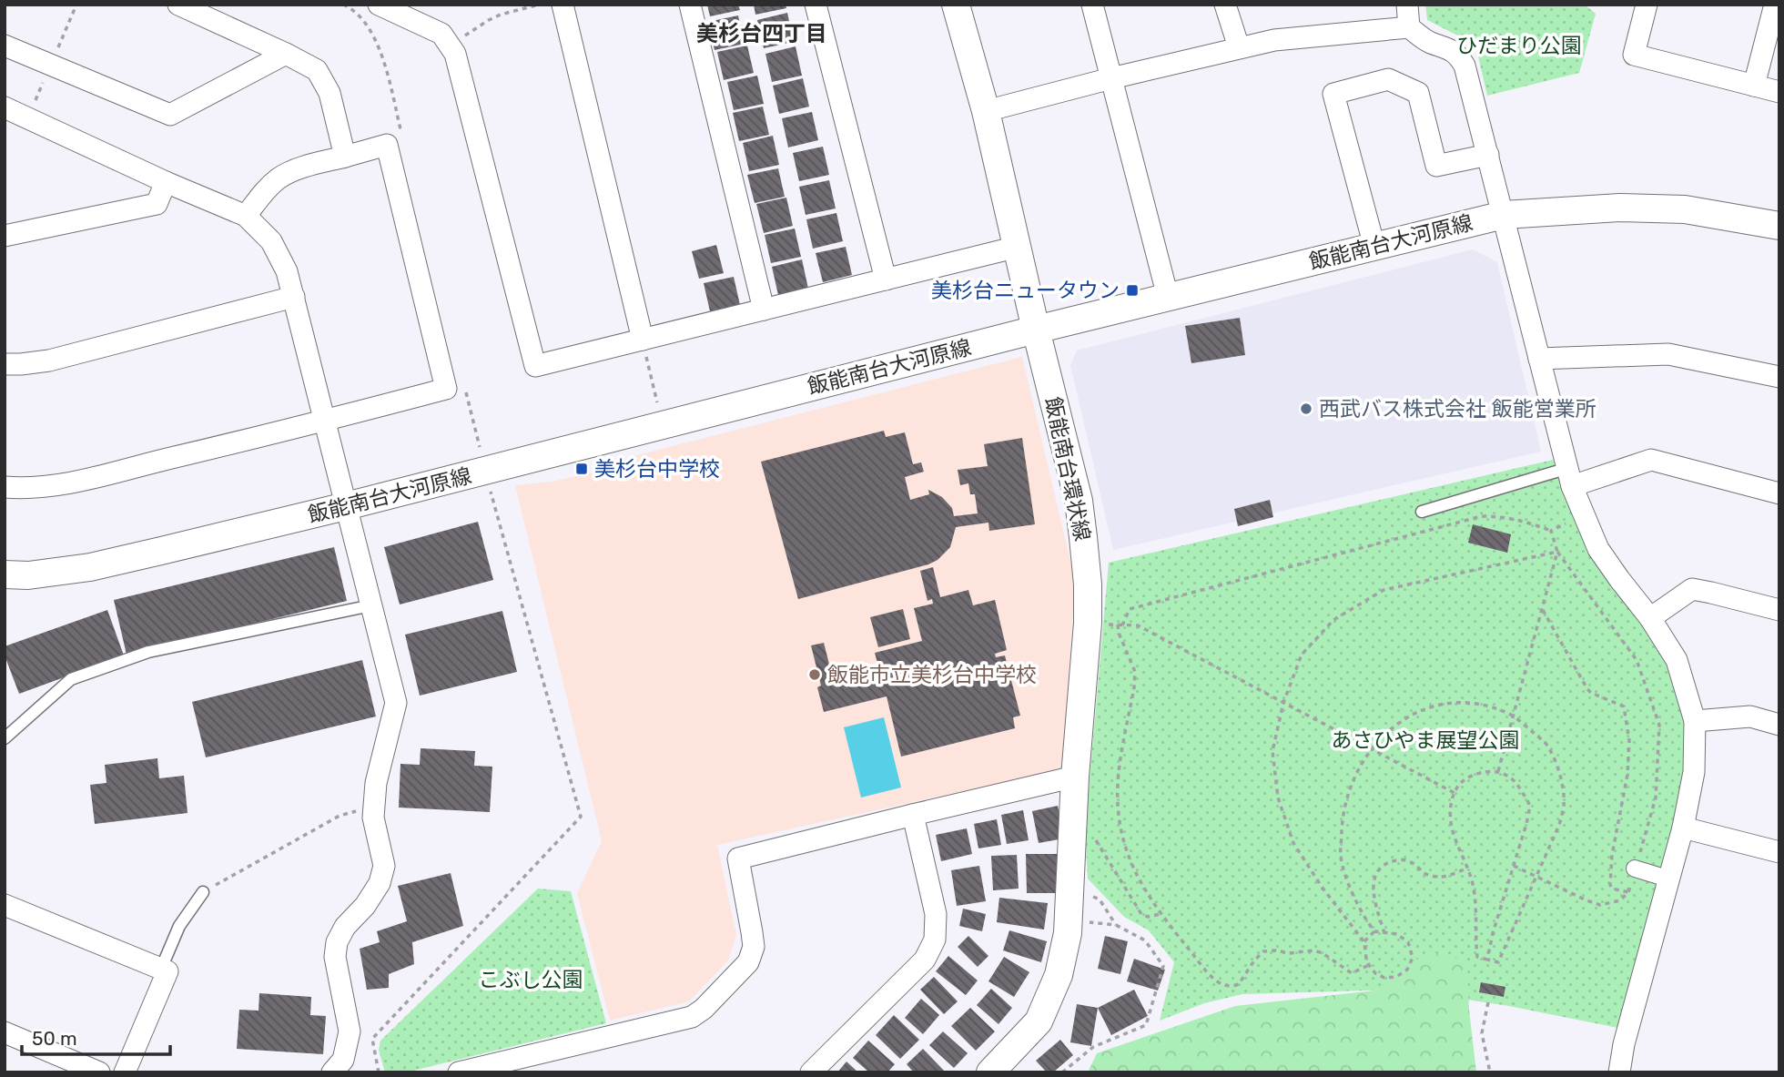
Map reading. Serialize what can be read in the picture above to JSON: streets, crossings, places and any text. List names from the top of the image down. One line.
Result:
{"streets":{"street":["飯能南台大河原線","飯能南台環状線"]},"crossings":[["飯能南台大河原線","飯能南台環状線"]],"districts":["美杉台四丁目"],"parks":["ひだまり公園","あさひやま展望公園","こぶし公園"],"places":{"transit":["美杉台ニュータウン","美杉台中学校"],"other":["西武バス株式会社 飯能営業所","飯能市立美杉台中学校"]},"scale_bar":"50 m"}
